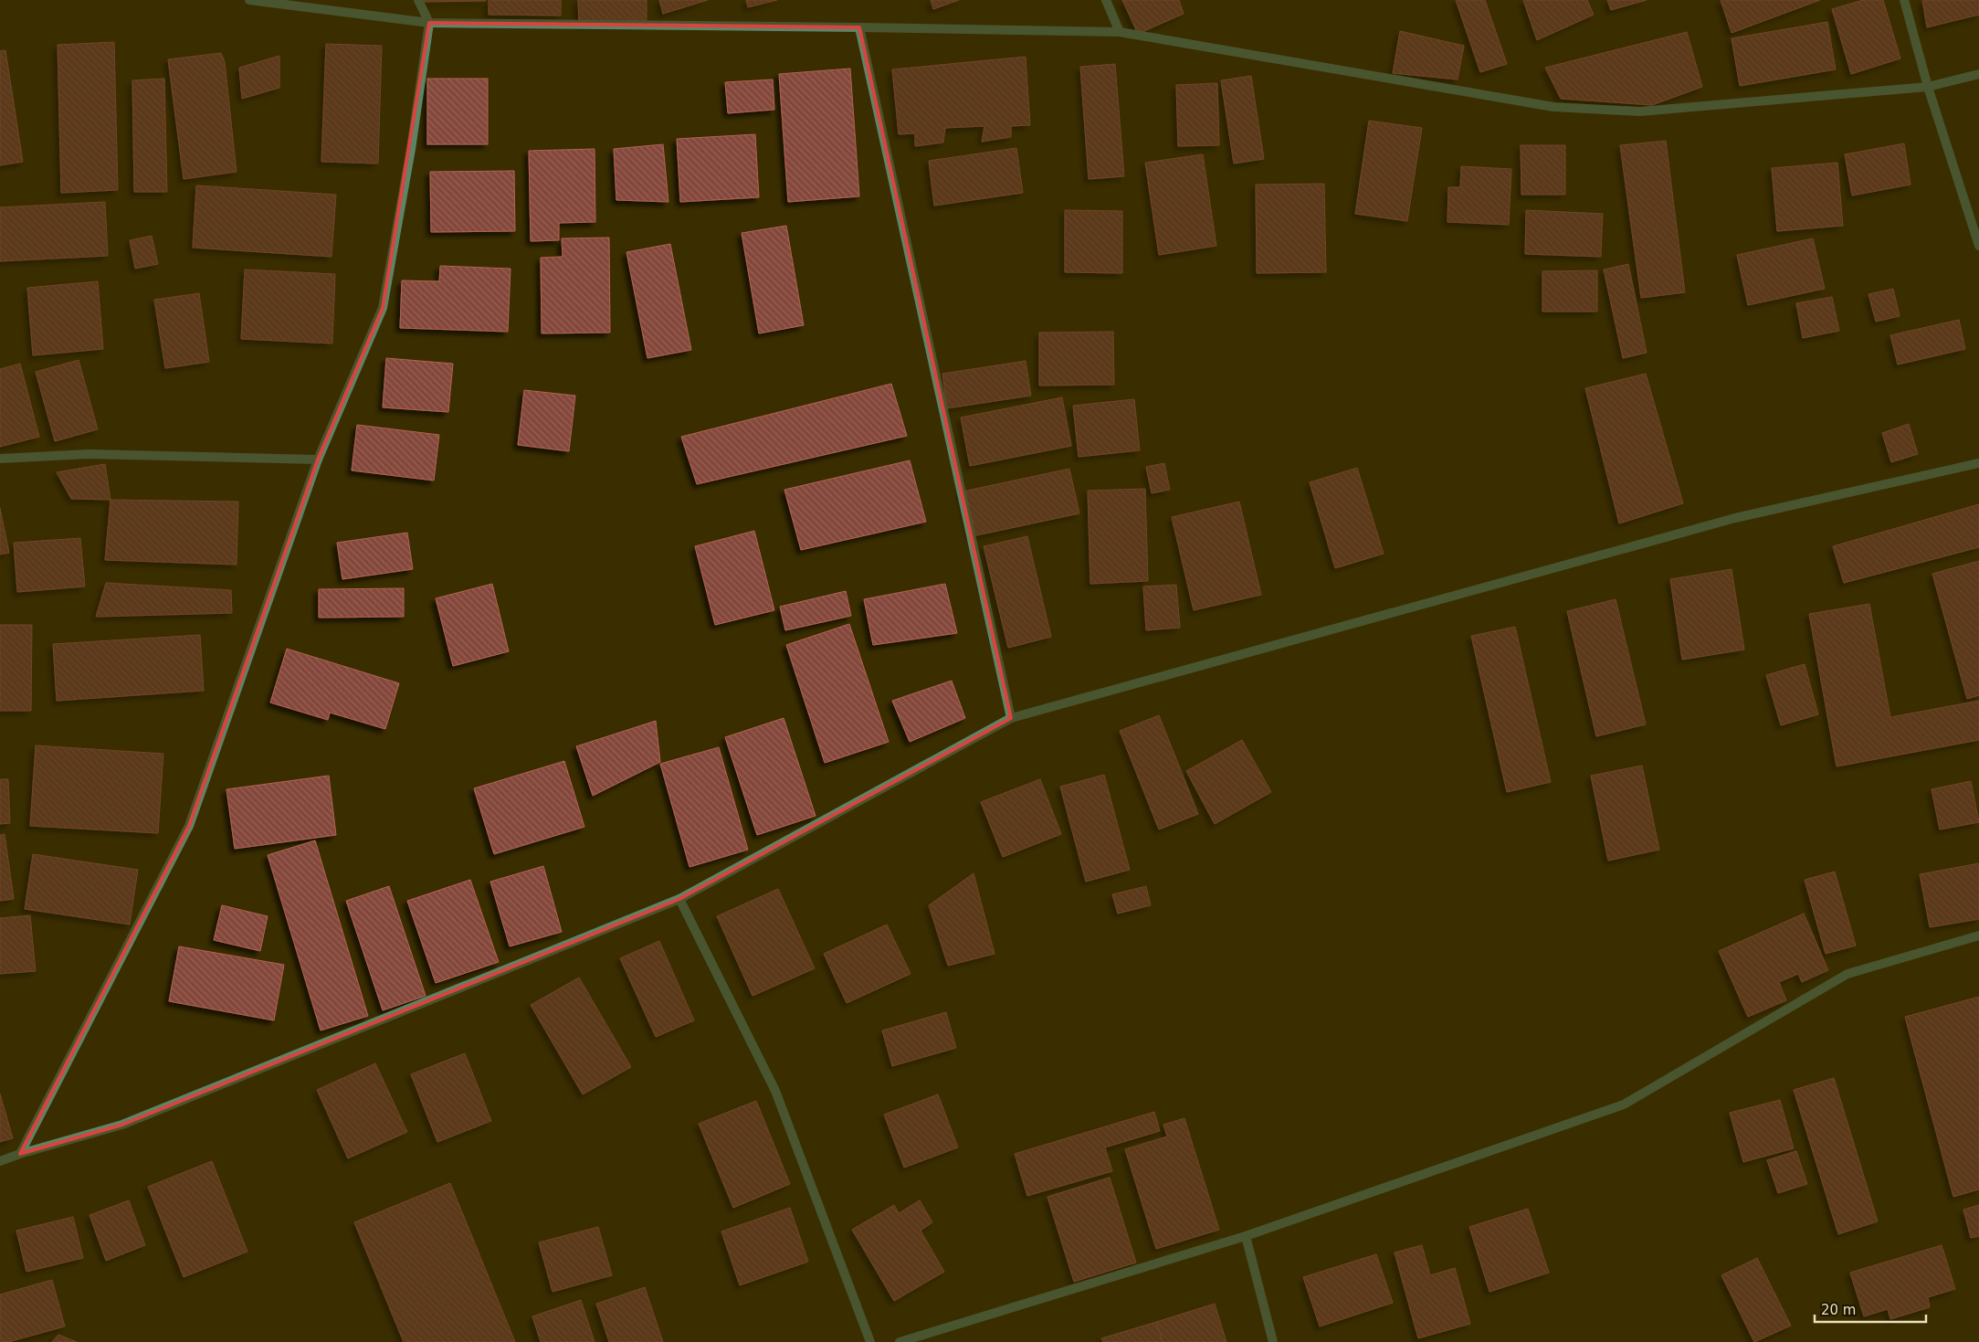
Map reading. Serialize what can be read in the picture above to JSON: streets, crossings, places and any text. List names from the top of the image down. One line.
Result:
{"scale_bar":"20 m"}
